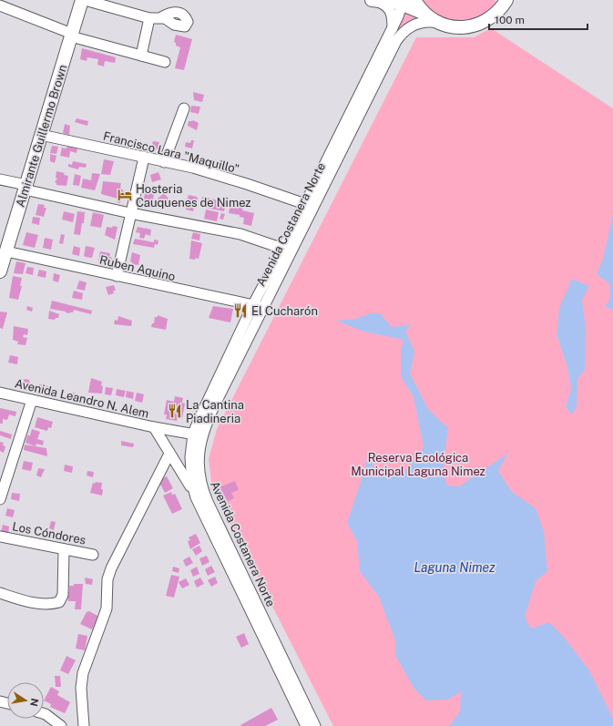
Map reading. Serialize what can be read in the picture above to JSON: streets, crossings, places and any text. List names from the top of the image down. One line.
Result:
{"streets":{"main road":["Almirante Guillermo Brown"],"street":["Francisco Lara \"Maquillo\"","Avenida Costanera Norte","Ruben Aquino","Avenida Leandro N. Alem","Los Cóndores"]},"crossings":[["Almirante Guillermo Brown","Francisco Lara \"Maquillo\""],["Almirante Guillermo Brown","Ruben Aquino"],["Francisco Lara \"Maquillo\"","Avenida Costanera Norte"],["Avenida Costanera Norte","Ruben Aquino"],["Avenida Costanera Norte","Avenida Leandro N. Alem"]],"water":["Laguna Nimez"],"parks":["Reserva Ecológica Municipal Laguna Nimez"],"places":{"hotel":["Hosteria Cauquenes de Nimez"],"restaurant":["El Cucharón","La Cantina Piadineria"]},"scale_bar":"100 m","north":"right"}
